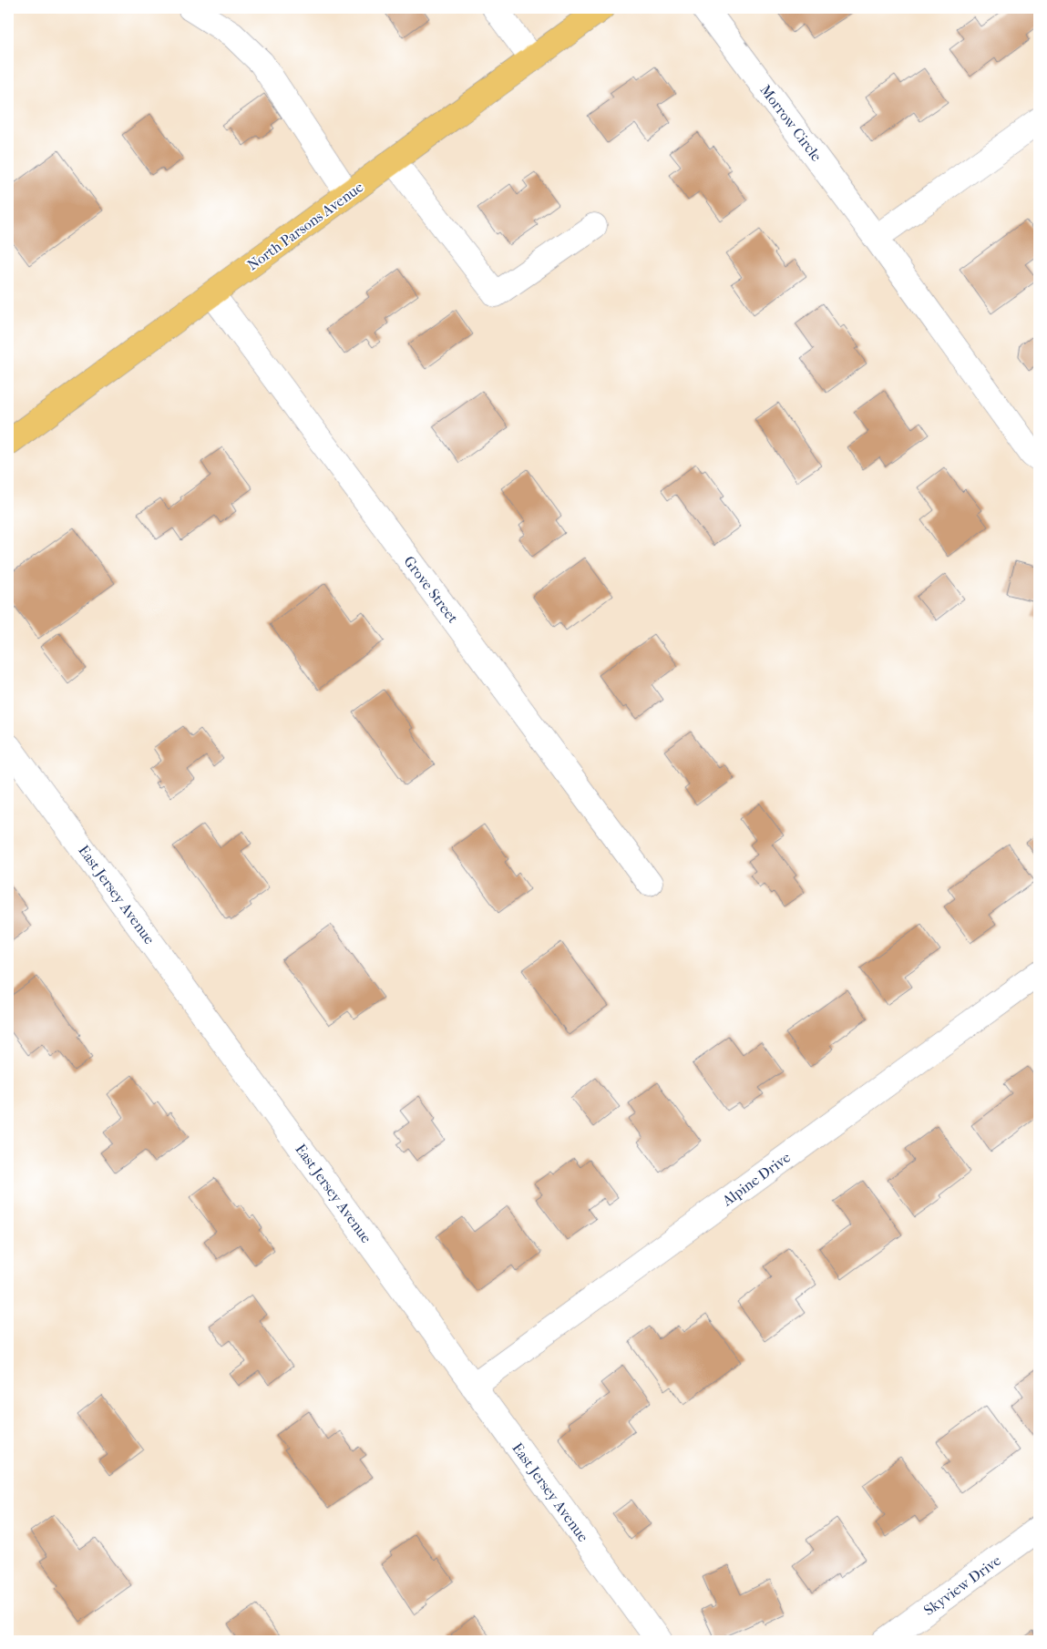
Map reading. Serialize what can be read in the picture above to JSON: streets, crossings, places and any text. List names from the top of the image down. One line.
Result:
{"streets":{"main road":["North Parsons Avenue"],"street":["Morrow Circle","Grove Street","East Jersey Avenue","Alpine Drive","Skyview Drive"]},"crossings":[["North Parsons Avenue","Grove Street"],["East Jersey Avenue","Alpine Drive"]]}
